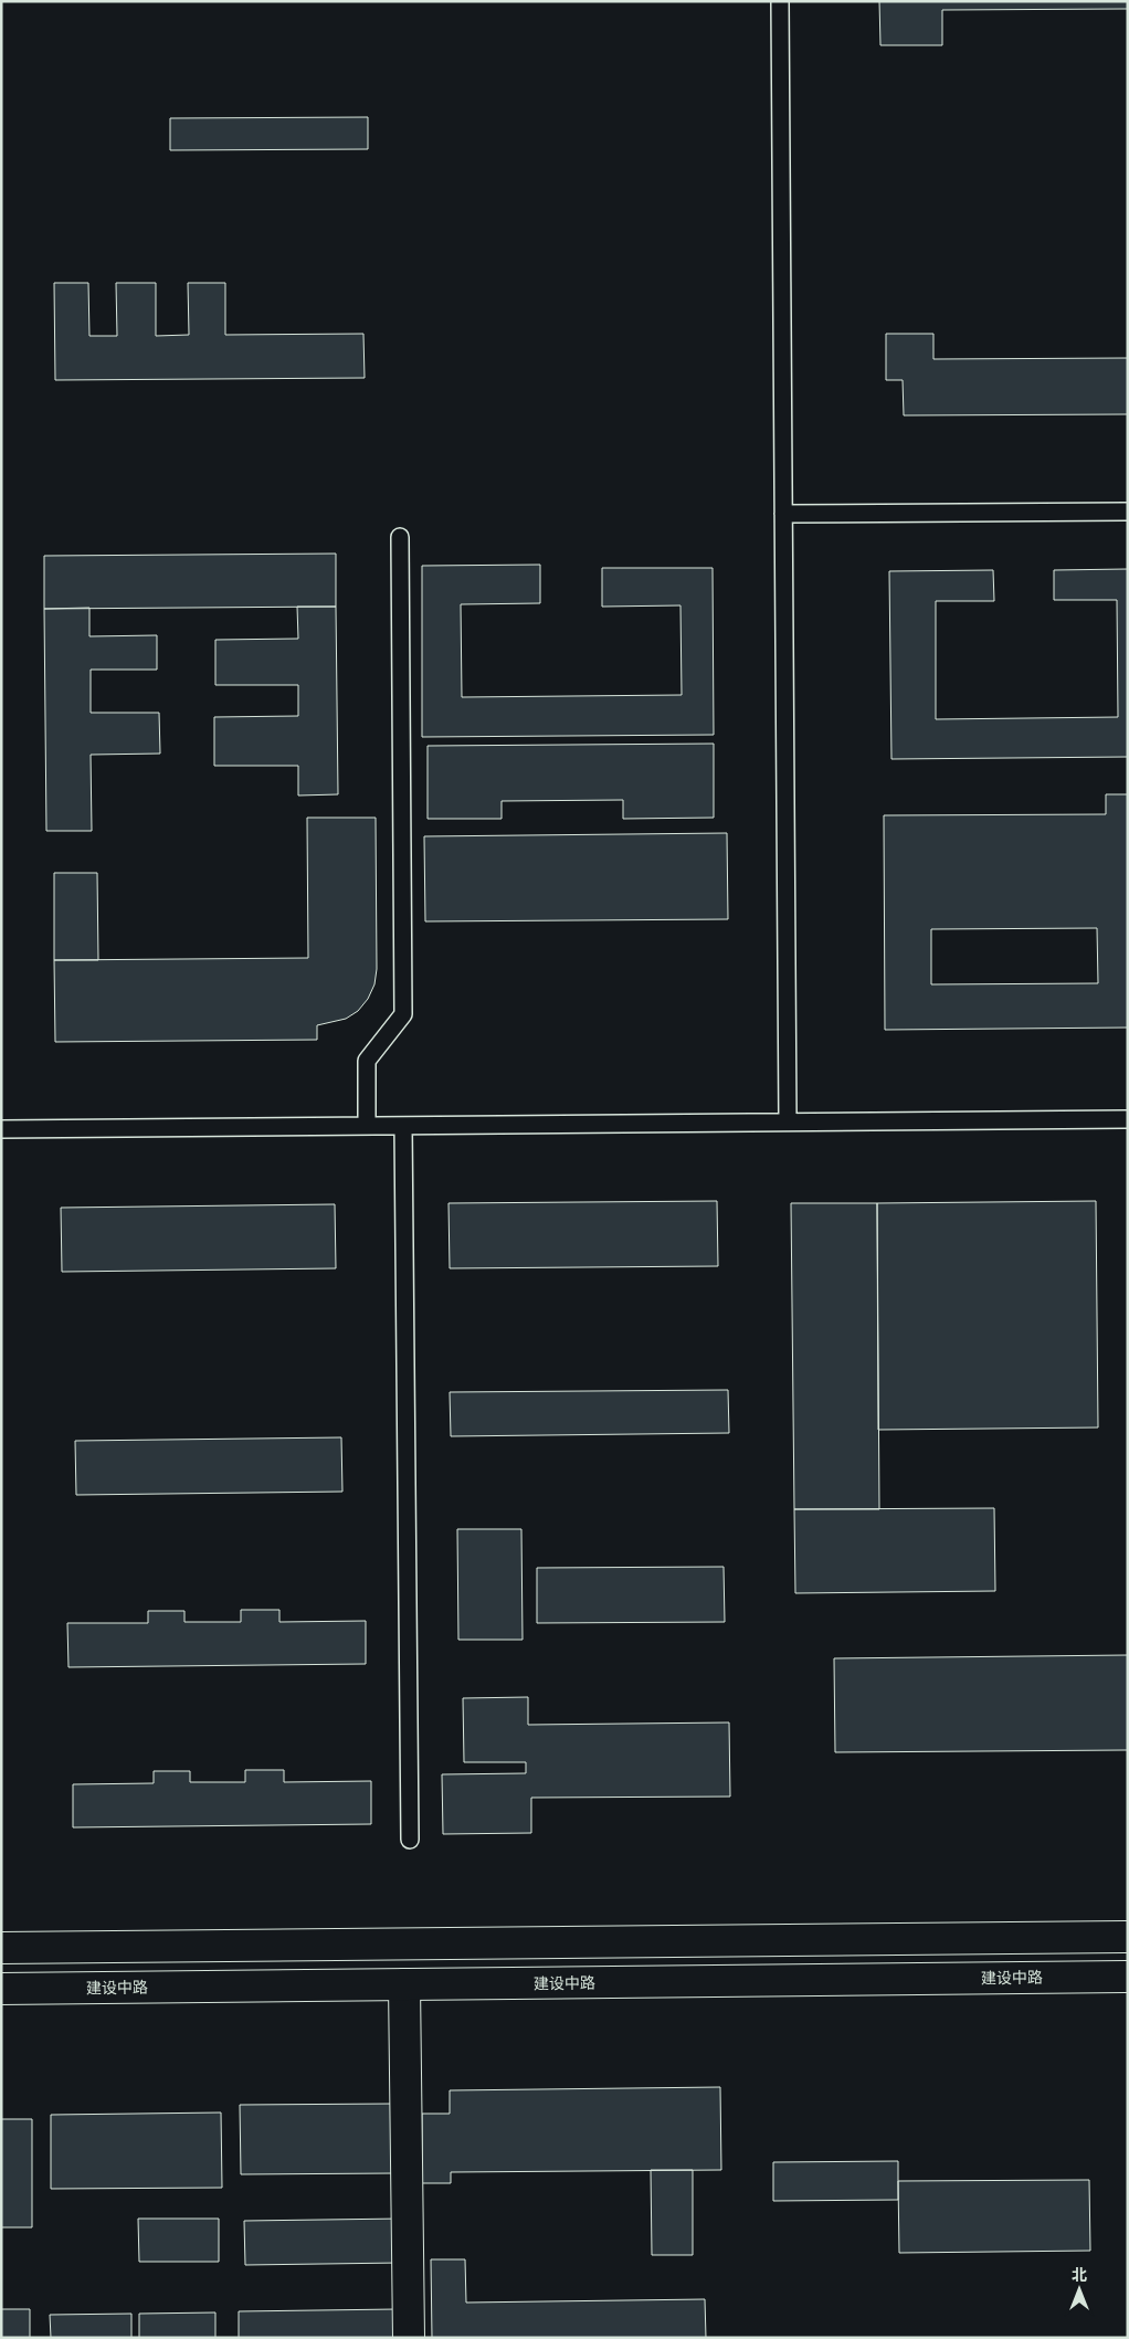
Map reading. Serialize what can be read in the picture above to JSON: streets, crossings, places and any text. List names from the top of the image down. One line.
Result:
{"streets":{"main road":["建设中路"]},"north":"top"}
